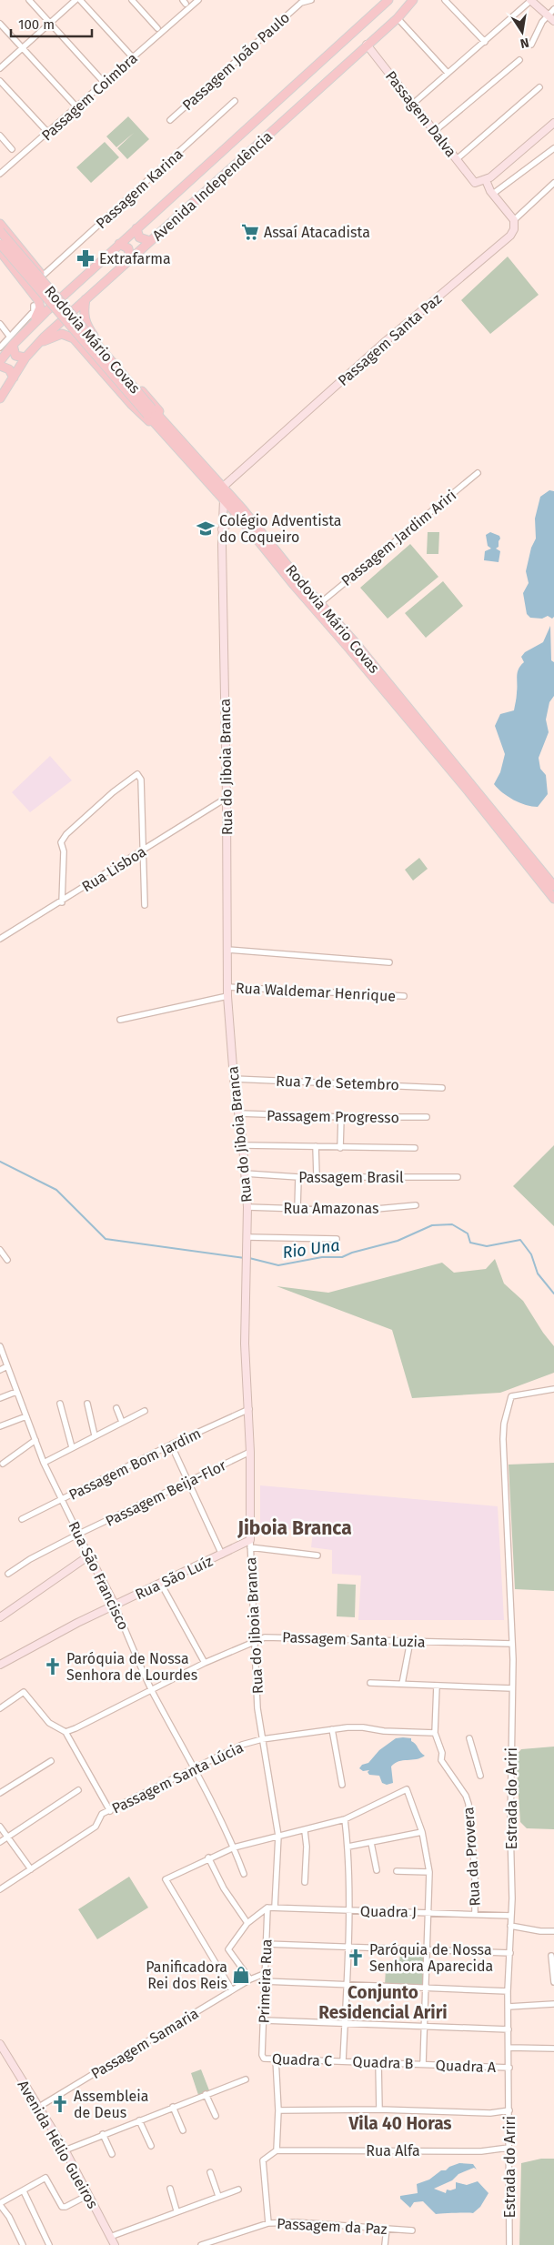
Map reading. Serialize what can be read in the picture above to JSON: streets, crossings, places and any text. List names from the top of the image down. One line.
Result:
{"streets":{"main road":["Passagem Dalva","Avenida Independência","Rodovia Mário Covas","Passagem Santa Paz","Rua do Jiboia Branca","Rua São Francisco","Rua São Luíz","Avenida Hélio Gueiros"],"street":["Passagem João Paulo","Passagem Coimbra","Passagem Karina","Passagem Jardim Ariri","Rua Lisboa","Rua Waldemar Henrique","Rua 7 de Setembro","Passagem Progresso","Passagem Brasil","Rua Amazonas","Passagem Bom Jardim","Passagem Beija-Flor","Passagem Santa Luzia","Passagem Santa Lúcia","Estrada do Ariri","Rua da Provera","Quadra J","Primeira Rua","Passagem Samaria","Quadra C","Quadra B","Quadra A","Rua Alfa","Passagem da Paz"]},"crossings":[["Passagem Dalva","Avenida Independência"],["Rodovia Mário Covas","Passagem Santa Paz"],["Rodovia Mário Covas","Passagem Jardim Ariri"],["Rodovia Mário Covas","Rua do Jiboia Branca"],["Rua do Jiboia Branca","Rua Lisboa"],["Rua do Jiboia Branca","Rua Waldemar Henrique"],["Rua do Jiboia Branca","Rua 7 de Setembro"],["Rua do Jiboia Branca","Passagem Progresso"],["Rua do Jiboia Branca","Passagem Brasil"],["Rua do Jiboia Branca","Rua Amazonas"],["Rua do Jiboia Branca","Passagem Bom Jardim"],["Rua do Jiboia Branca","Passagem Beija-Flor"],["Rua do Jiboia Branca","Rua São Luíz"],["Rua do Jiboia Branca","Passagem Santa Luzia"],["Rua do Jiboia Branca","Passagem Santa Lúcia"],["Rua do Jiboia Branca","Quadra J"],["Passagem Bom Jardim","Rua São Francisco"],["Passagem Beija-Flor","Rua São Francisco"],["Rua São Francisco","Rua São Luíz"],["Rua São Francisco","Passagem Santa Luzia"],["Rua São Francisco","Passagem Santa Lúcia"],["Passagem Santa Luzia","Estrada do Ariri"],["Passagem Santa Lúcia","Rua da Provera"],["Estrada do Ariri","Quadra J"],["Estrada do Ariri","Quadra A"],["Estrada do Ariri","Rua Alfa"],["Rua da Provera","Quadra J"],["Primeira Rua","Passagem Samaria"],["Primeira Rua","Quadra C"],["Passagem Samaria","Avenida Hélio Gueiros"],["Quadra C","Quadra B"],["Quadra B","Quadra A"]],"districts":["Jiboia Branca","Conjunto Residencial Ariri","Vila 40 Horas"],"water":["Rio Una"],"places":{"supermarket":["Assaí Atacadista"],"pharmacy":["Extrafarma"],"school or university":["Colégio Adventista do Coqueiro"],"church":["Paróquia de Nossa Senhora de Lourdes","Paróquia de Nossa Senhora Aparecida","Assembleia de Deus"],"shop":["Panificadora Rei dos Reis"]},"scale_bar":"100 m","north":"bottom"}
